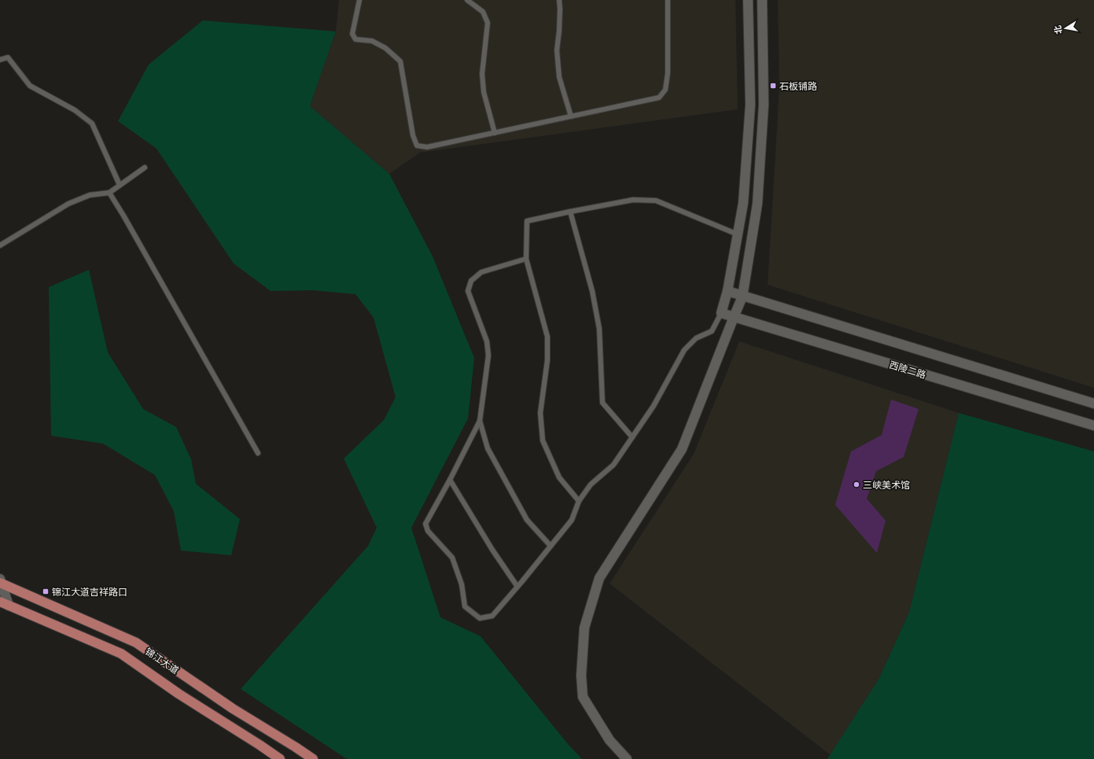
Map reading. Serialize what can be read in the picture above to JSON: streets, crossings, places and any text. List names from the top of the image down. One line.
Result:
{"streets":{"main road":["西陵二路","锦江大道"]},"places":{"transit":["石板铺路","锦江大道吉祥路口"],"other":["三峡美术馆"]},"north":"left"}
